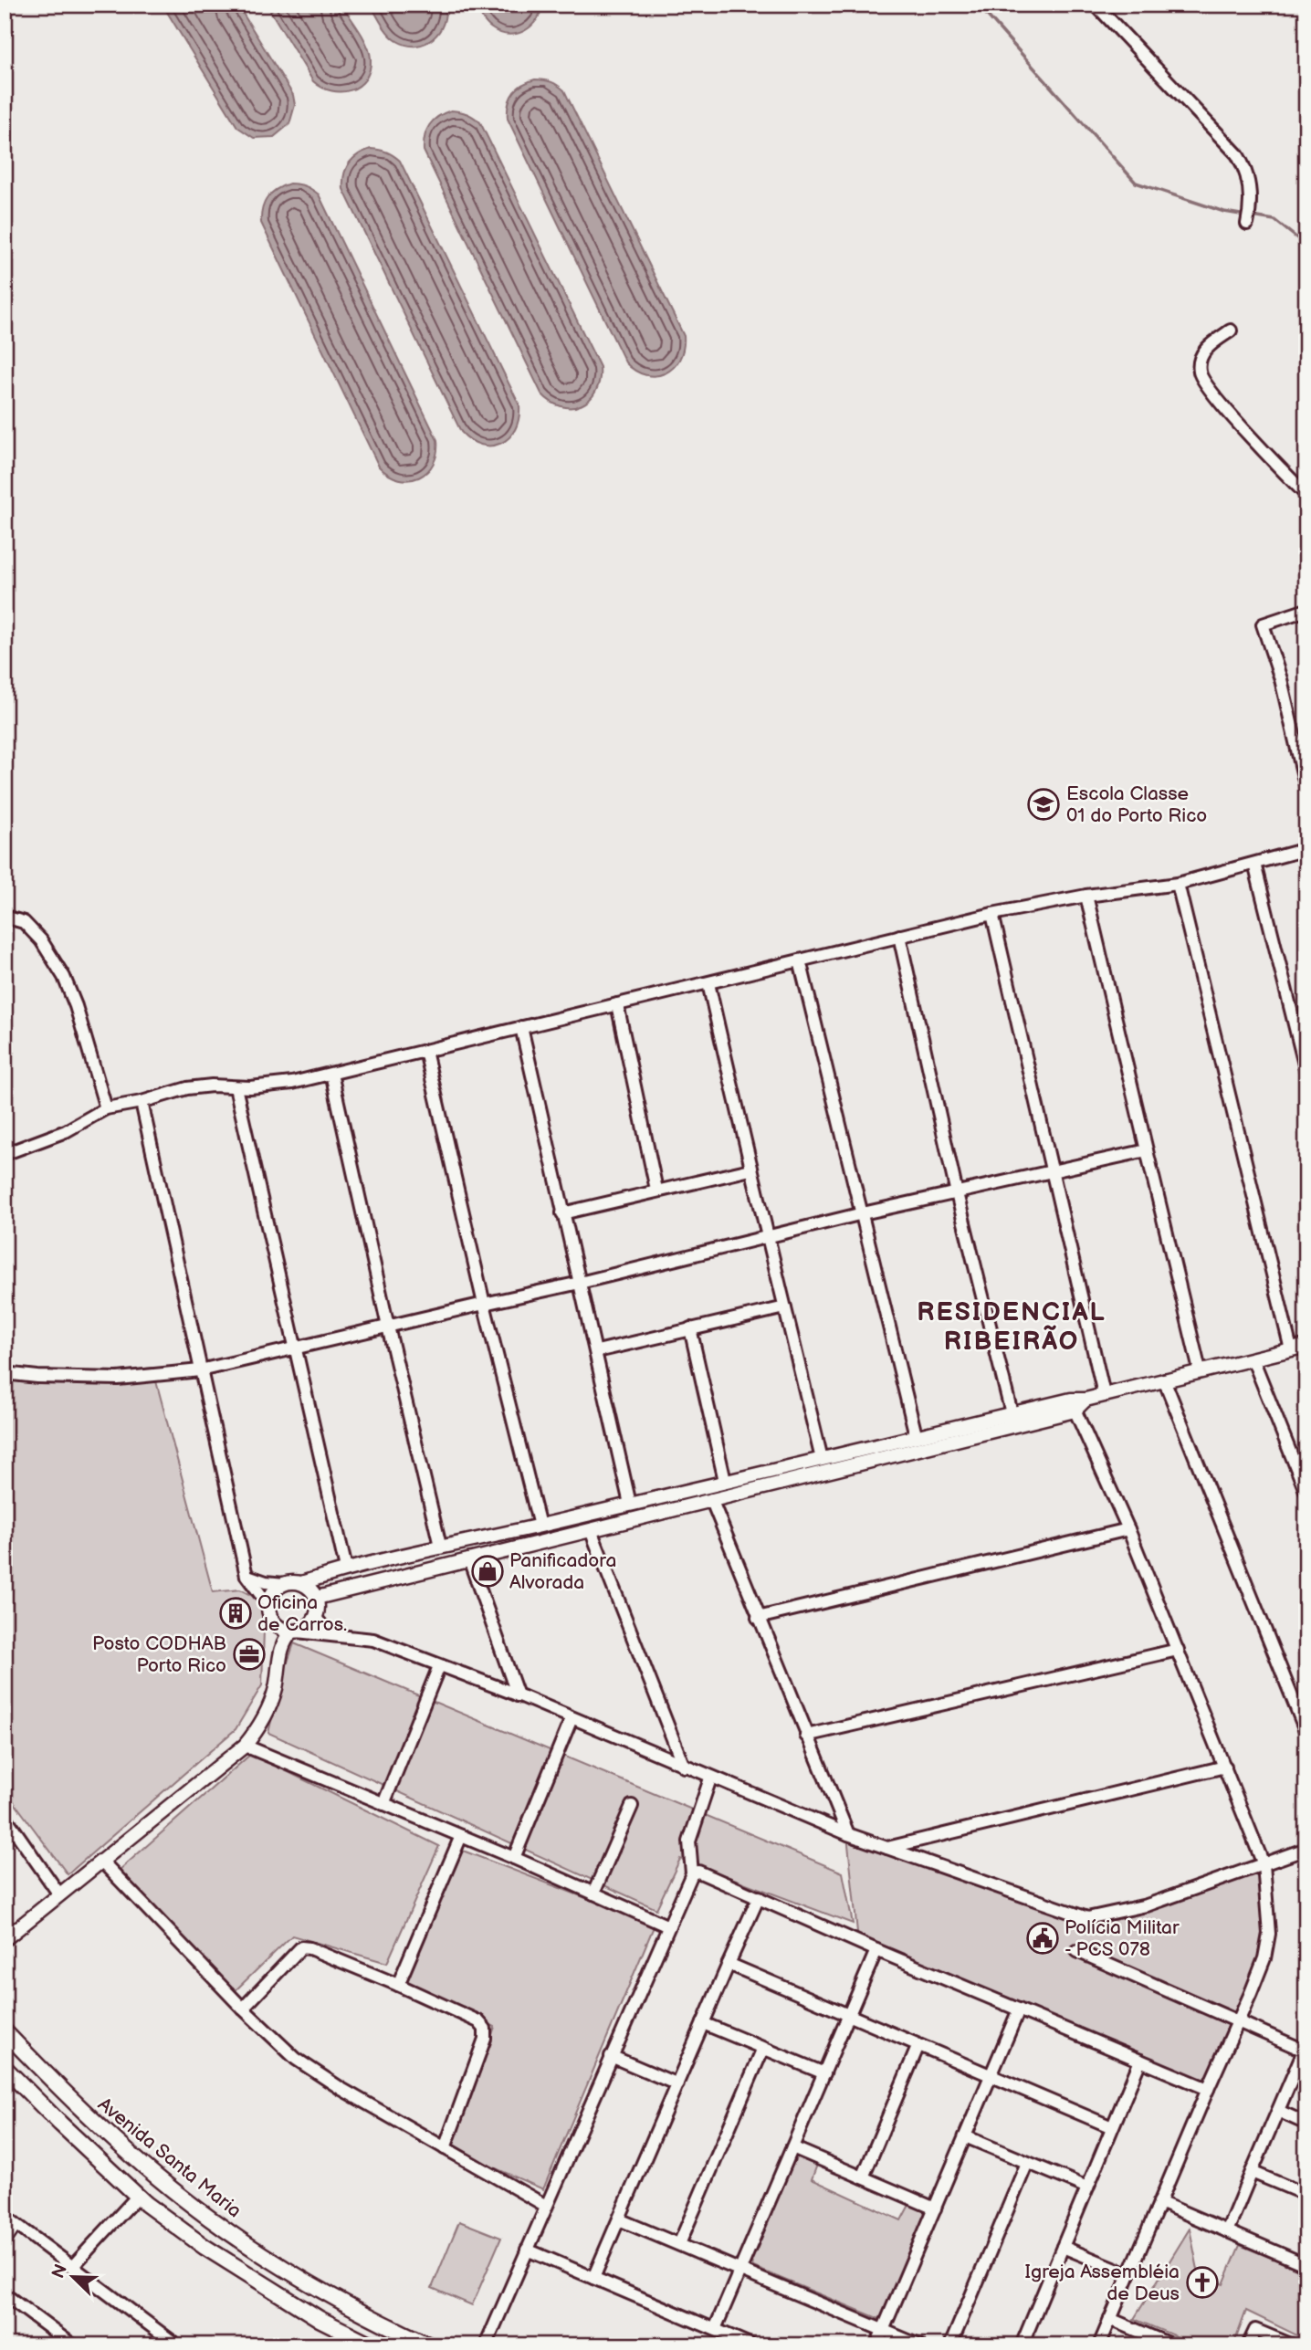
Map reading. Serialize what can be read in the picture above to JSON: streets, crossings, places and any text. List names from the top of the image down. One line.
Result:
{"streets":{"main road":["Avenida Santa Maria"]},"districts":["RESIDENCIAL RIBEIRÃO"],"places":{"school or university":["Escola Classe 01 do Porto Rico"],"shop":["Panificadora Alvorada"],"building":["Oficina de Carros."],"office":["Posto CODHAB Porto Rico"],"public building":["Polícia Militar - PCS 078"],"church":["Igreja Assembléia de Deus"]},"north":"top left"}
